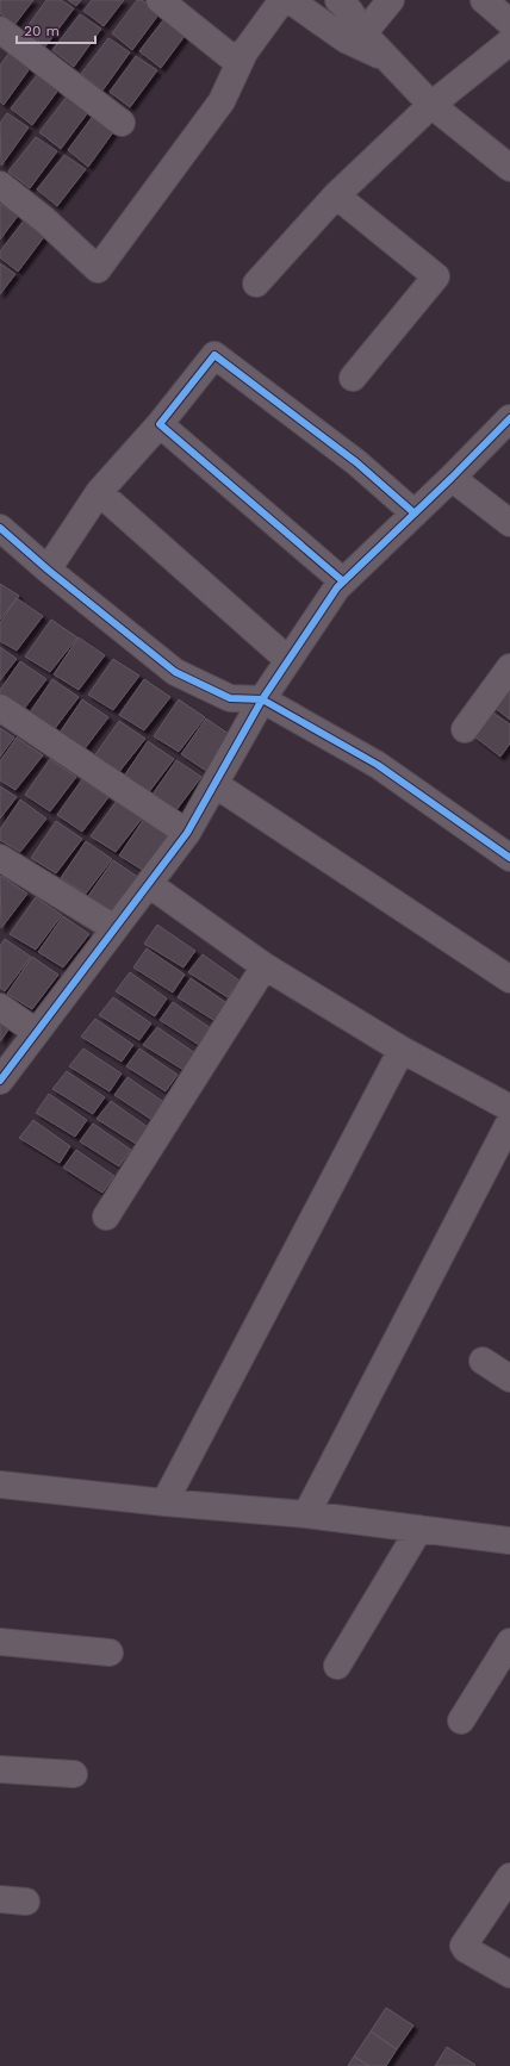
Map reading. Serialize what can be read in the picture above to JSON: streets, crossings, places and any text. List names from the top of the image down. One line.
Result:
{"scale_bar":"20 m"}
